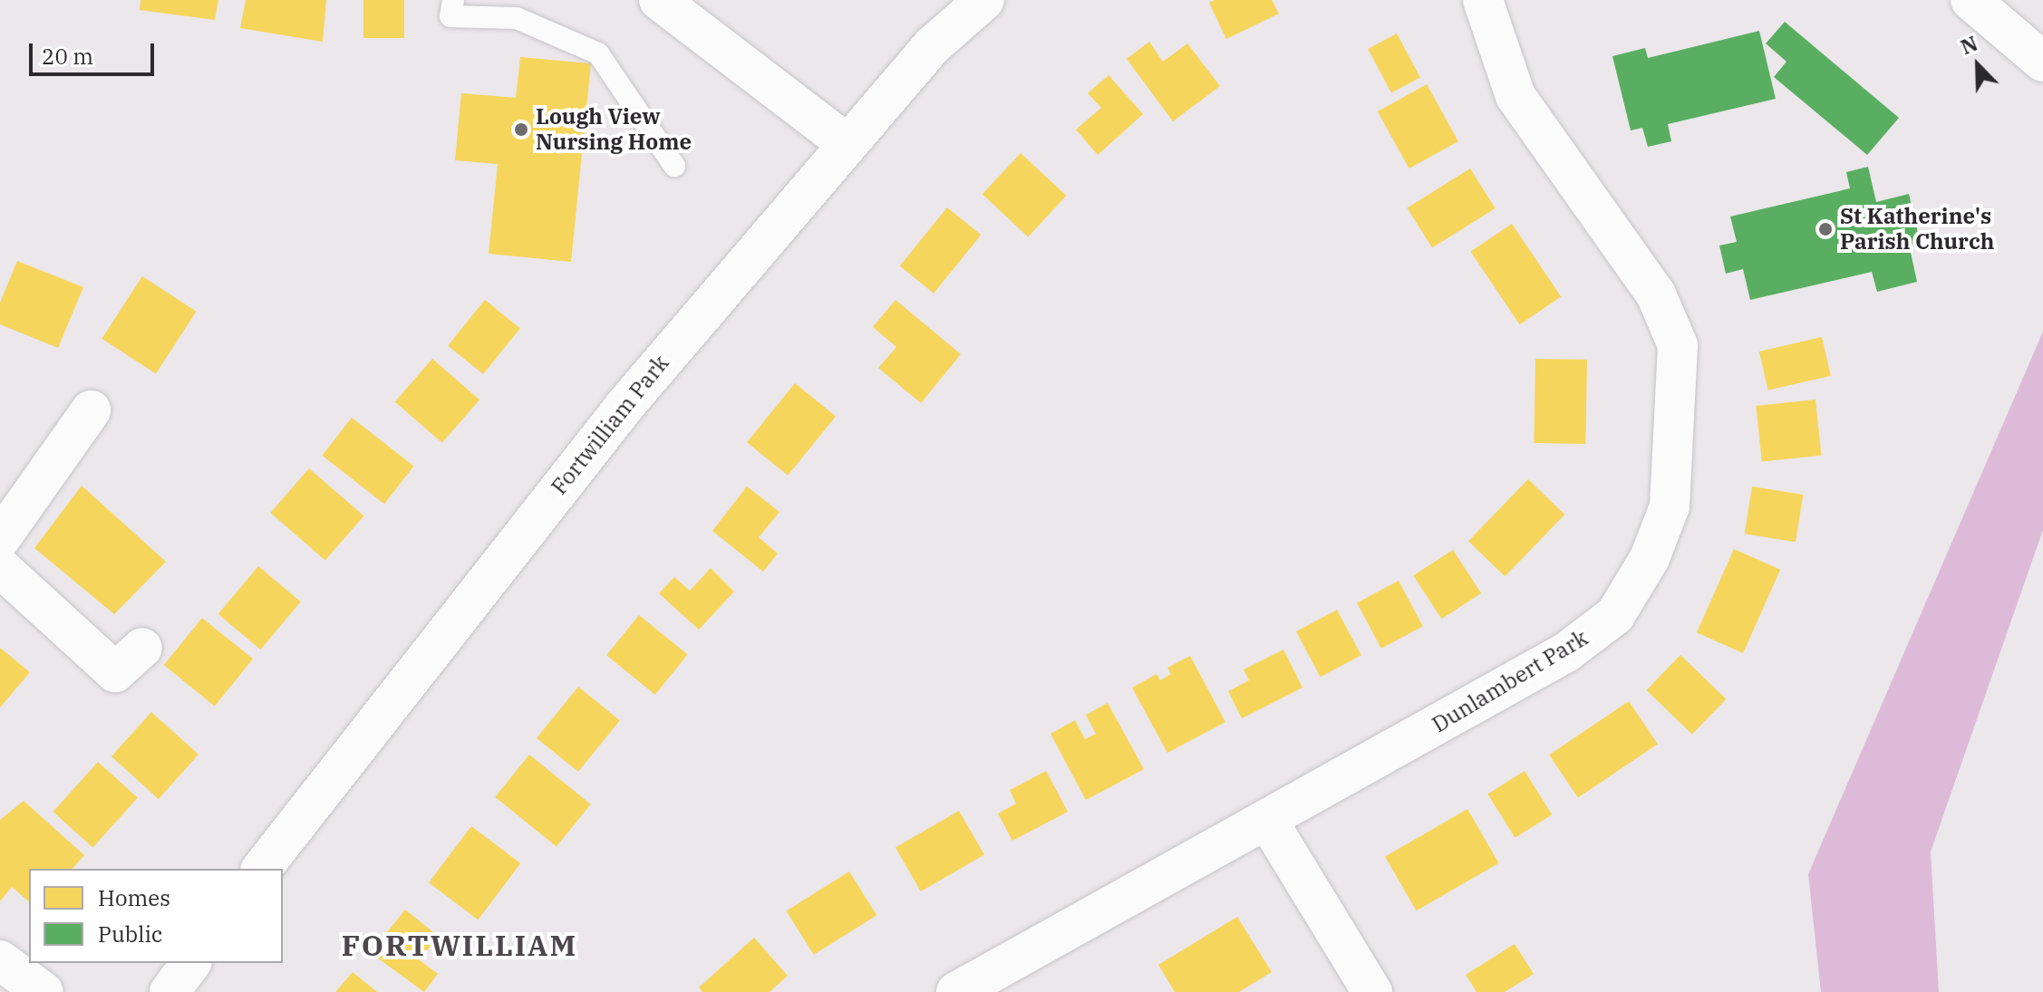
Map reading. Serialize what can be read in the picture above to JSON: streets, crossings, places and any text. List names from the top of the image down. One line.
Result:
{"streets":{"street":["Fortwilliam Park","Dunlambert Park"]},"districts":["FORTWILLIAM"],"places":["Lough View Nursing Home","St Katherine's Parish Church"],"legend":["Homes","Public"],"scale_bar":"20 m","north":"top left"}
